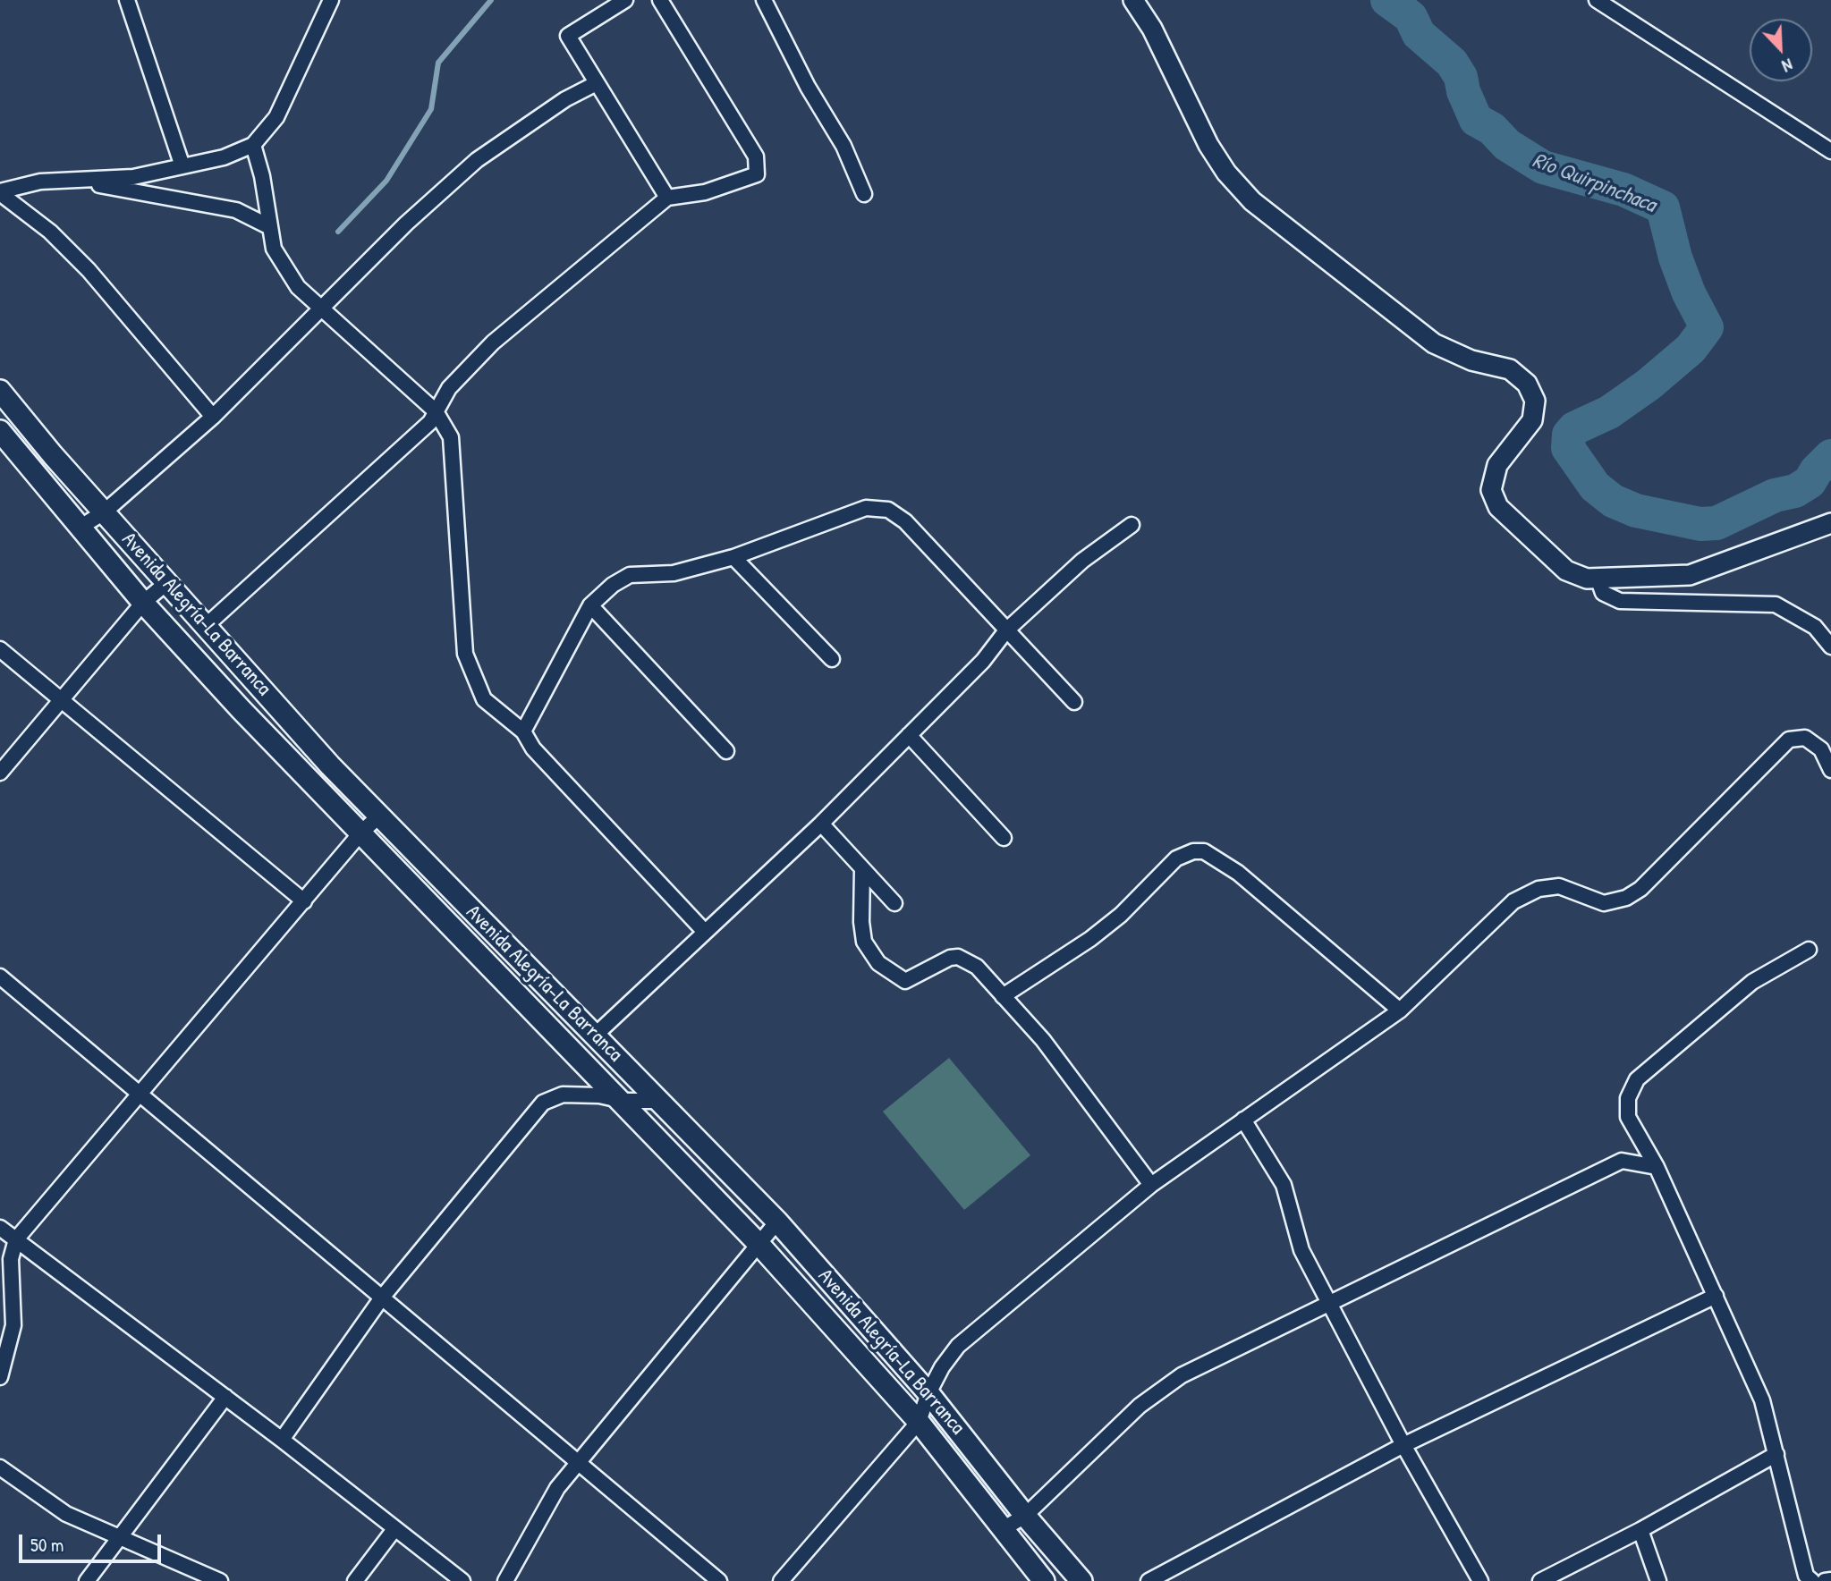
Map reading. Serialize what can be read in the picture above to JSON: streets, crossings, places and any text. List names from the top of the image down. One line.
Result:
{"streets":{"main road":["Avenida Alegría-La Barranca"]},"water":["Río Quirpinchaca"],"scale_bar":"50 m","north":"bottom right"}
